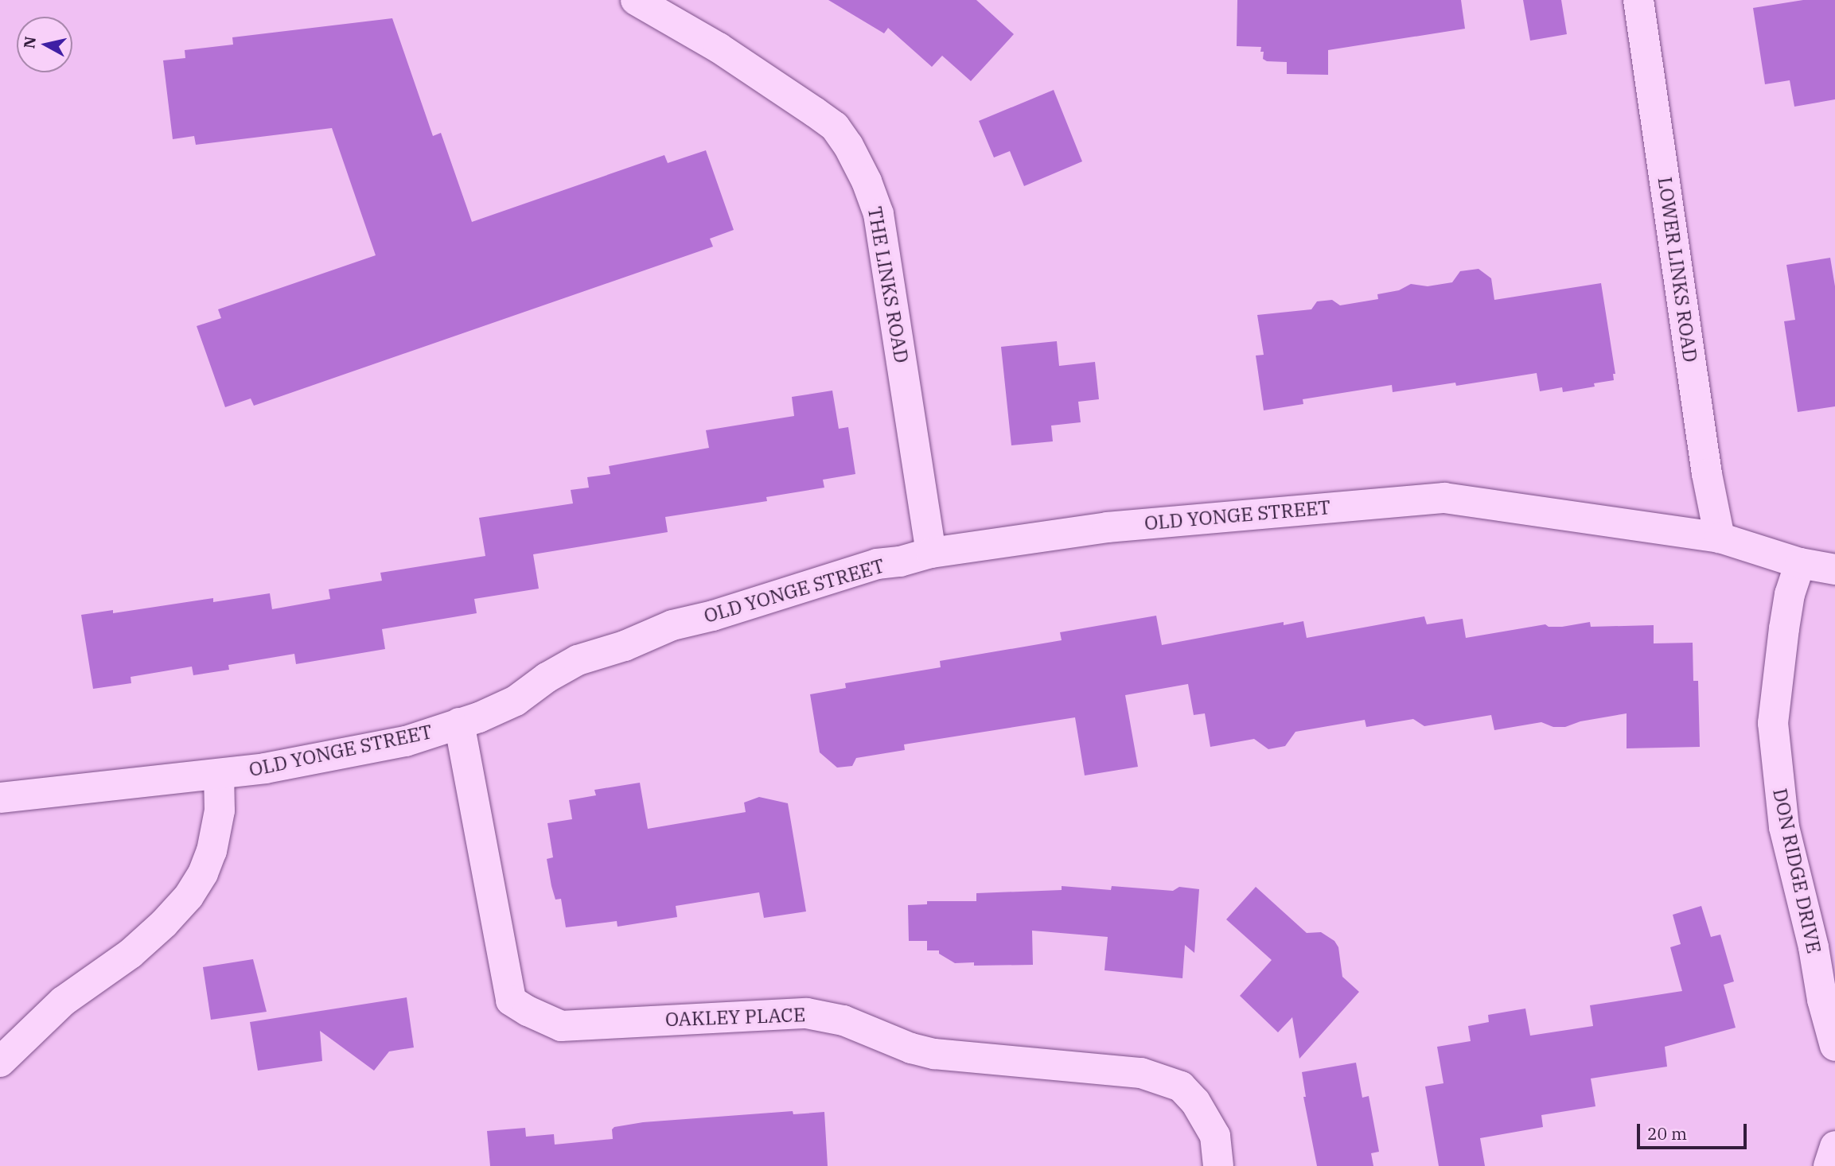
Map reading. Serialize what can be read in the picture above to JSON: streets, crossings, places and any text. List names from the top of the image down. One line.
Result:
{"streets":{"street":["LOWER LINKS ROAD","THE LINKS ROAD","OLD YONGE STREET","DON RIDGE DRIVE","OAKLEY PLACE"]},"crossings":[["LOWER LINKS ROAD","OLD YONGE STREET"],["THE LINKS ROAD","OLD YONGE STREET"],["OLD YONGE STREET","DON RIDGE DRIVE"],["OLD YONGE STREET","OAKLEY PLACE"]],"scale_bar":"20 m","north":"left"}
